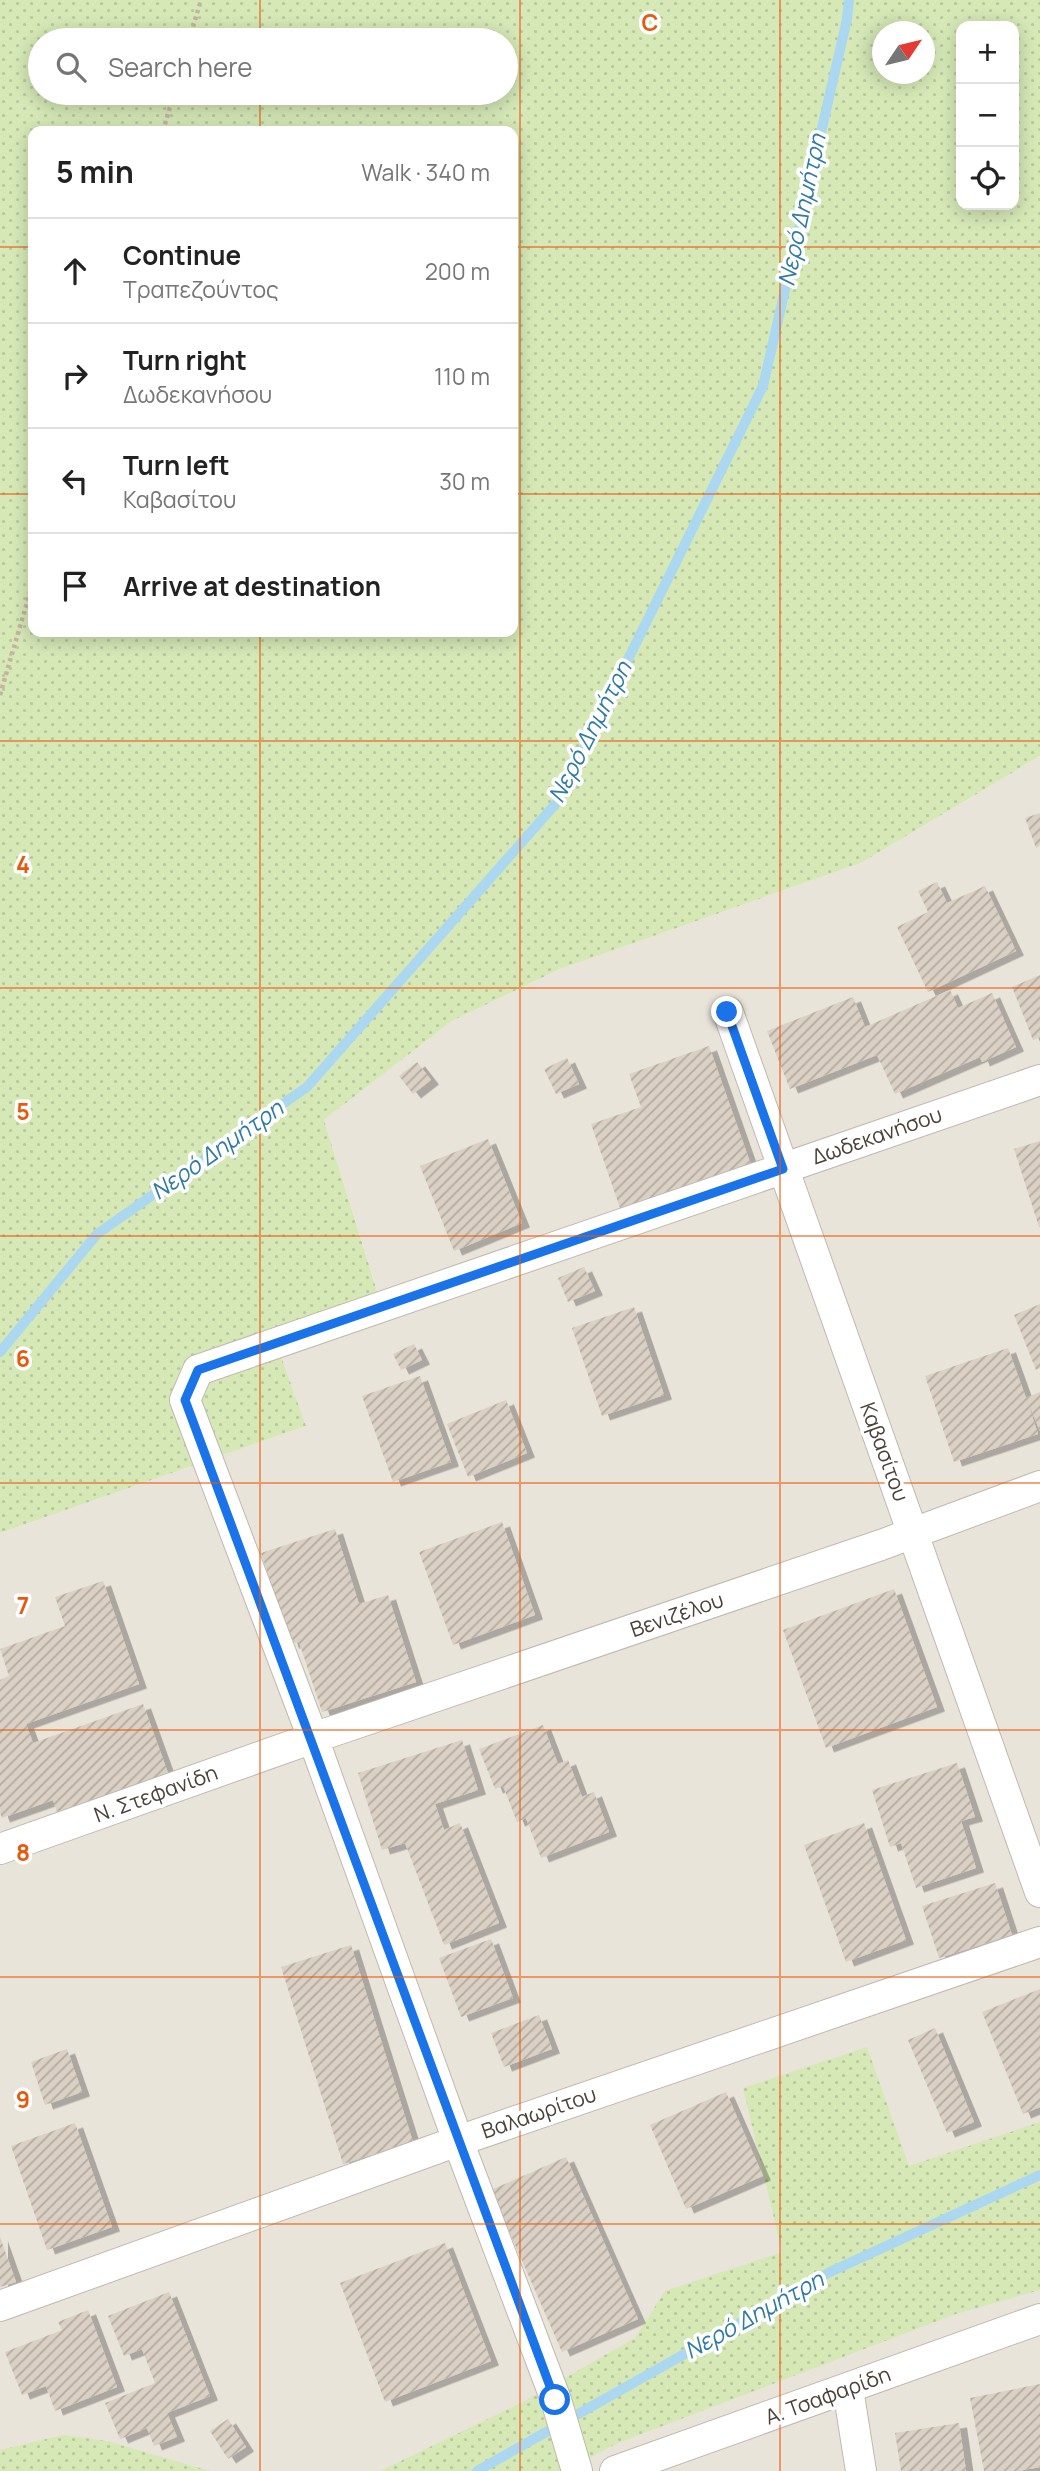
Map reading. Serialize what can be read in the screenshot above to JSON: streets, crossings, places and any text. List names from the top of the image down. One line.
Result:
{"streets":{"street":["Δωδεκανήσου","Καβασίτου","Βενιζέλου","Ν. Στεφανίδη","Βαλαωρίτου","Α. Τσαφαρίδη"]},"crossings":[["Δωδεκανήσου","Καβασίτου"],["Δωδεκανήσου","Βενιζέλου"],["Δωδεκανήσου","Ν. Στεφανίδη"],["Καβασίτου","Βενιζέλου"],["Βενιζέλου","Ν. Στεφανίδη"]],"water":["Νερό Δημήτρη"],"north":"top right","page":{"map_buttons":["+","−"],"search":"Search here","heading":["5 min","Walk · 340 m"],"list":[["Continue","Τραπεζούντος","200 m"],["Turn right","Δωδεκανήσου","110 m"],["Turn left","Καβασίτου","30 m"],"Arrive at destination"]},"grid":{"columns":["C"],"rows":["4","5","6","7","8","9"]}}
